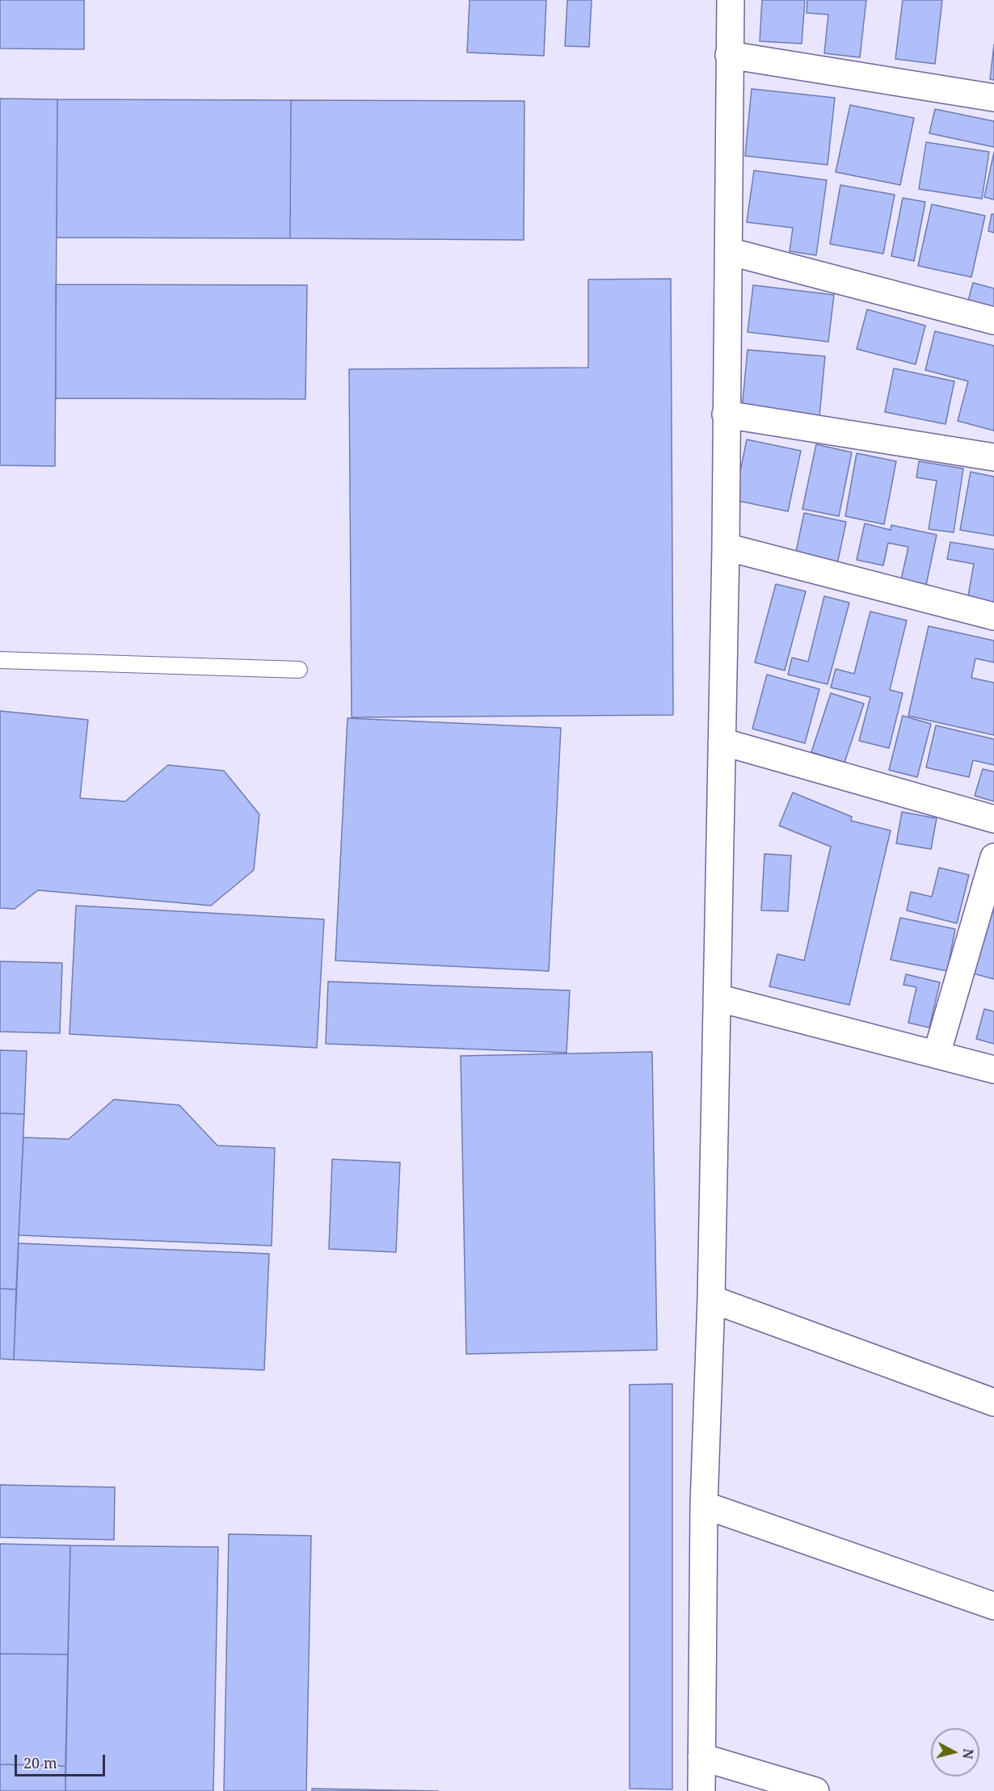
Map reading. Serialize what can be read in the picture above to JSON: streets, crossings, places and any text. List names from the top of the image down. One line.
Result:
{"scale_bar":"20 m","north":"right"}
